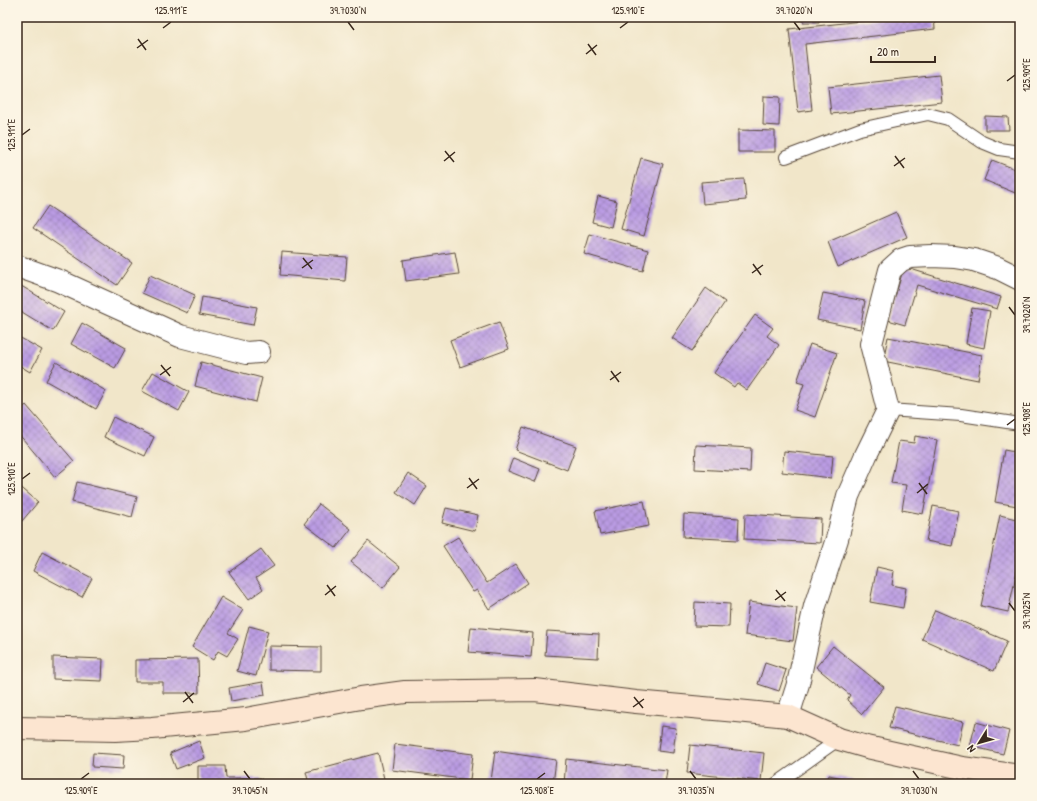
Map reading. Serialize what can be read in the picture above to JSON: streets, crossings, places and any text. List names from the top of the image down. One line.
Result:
{"scale_bar":"20 m","north":"bottom left","coordinates":["125.911°E","39.7030°N","125.910°E","39.7020°N","125.909°E","125.908°E","39.7025°N","39.7045°N","39.7035°N"]}
